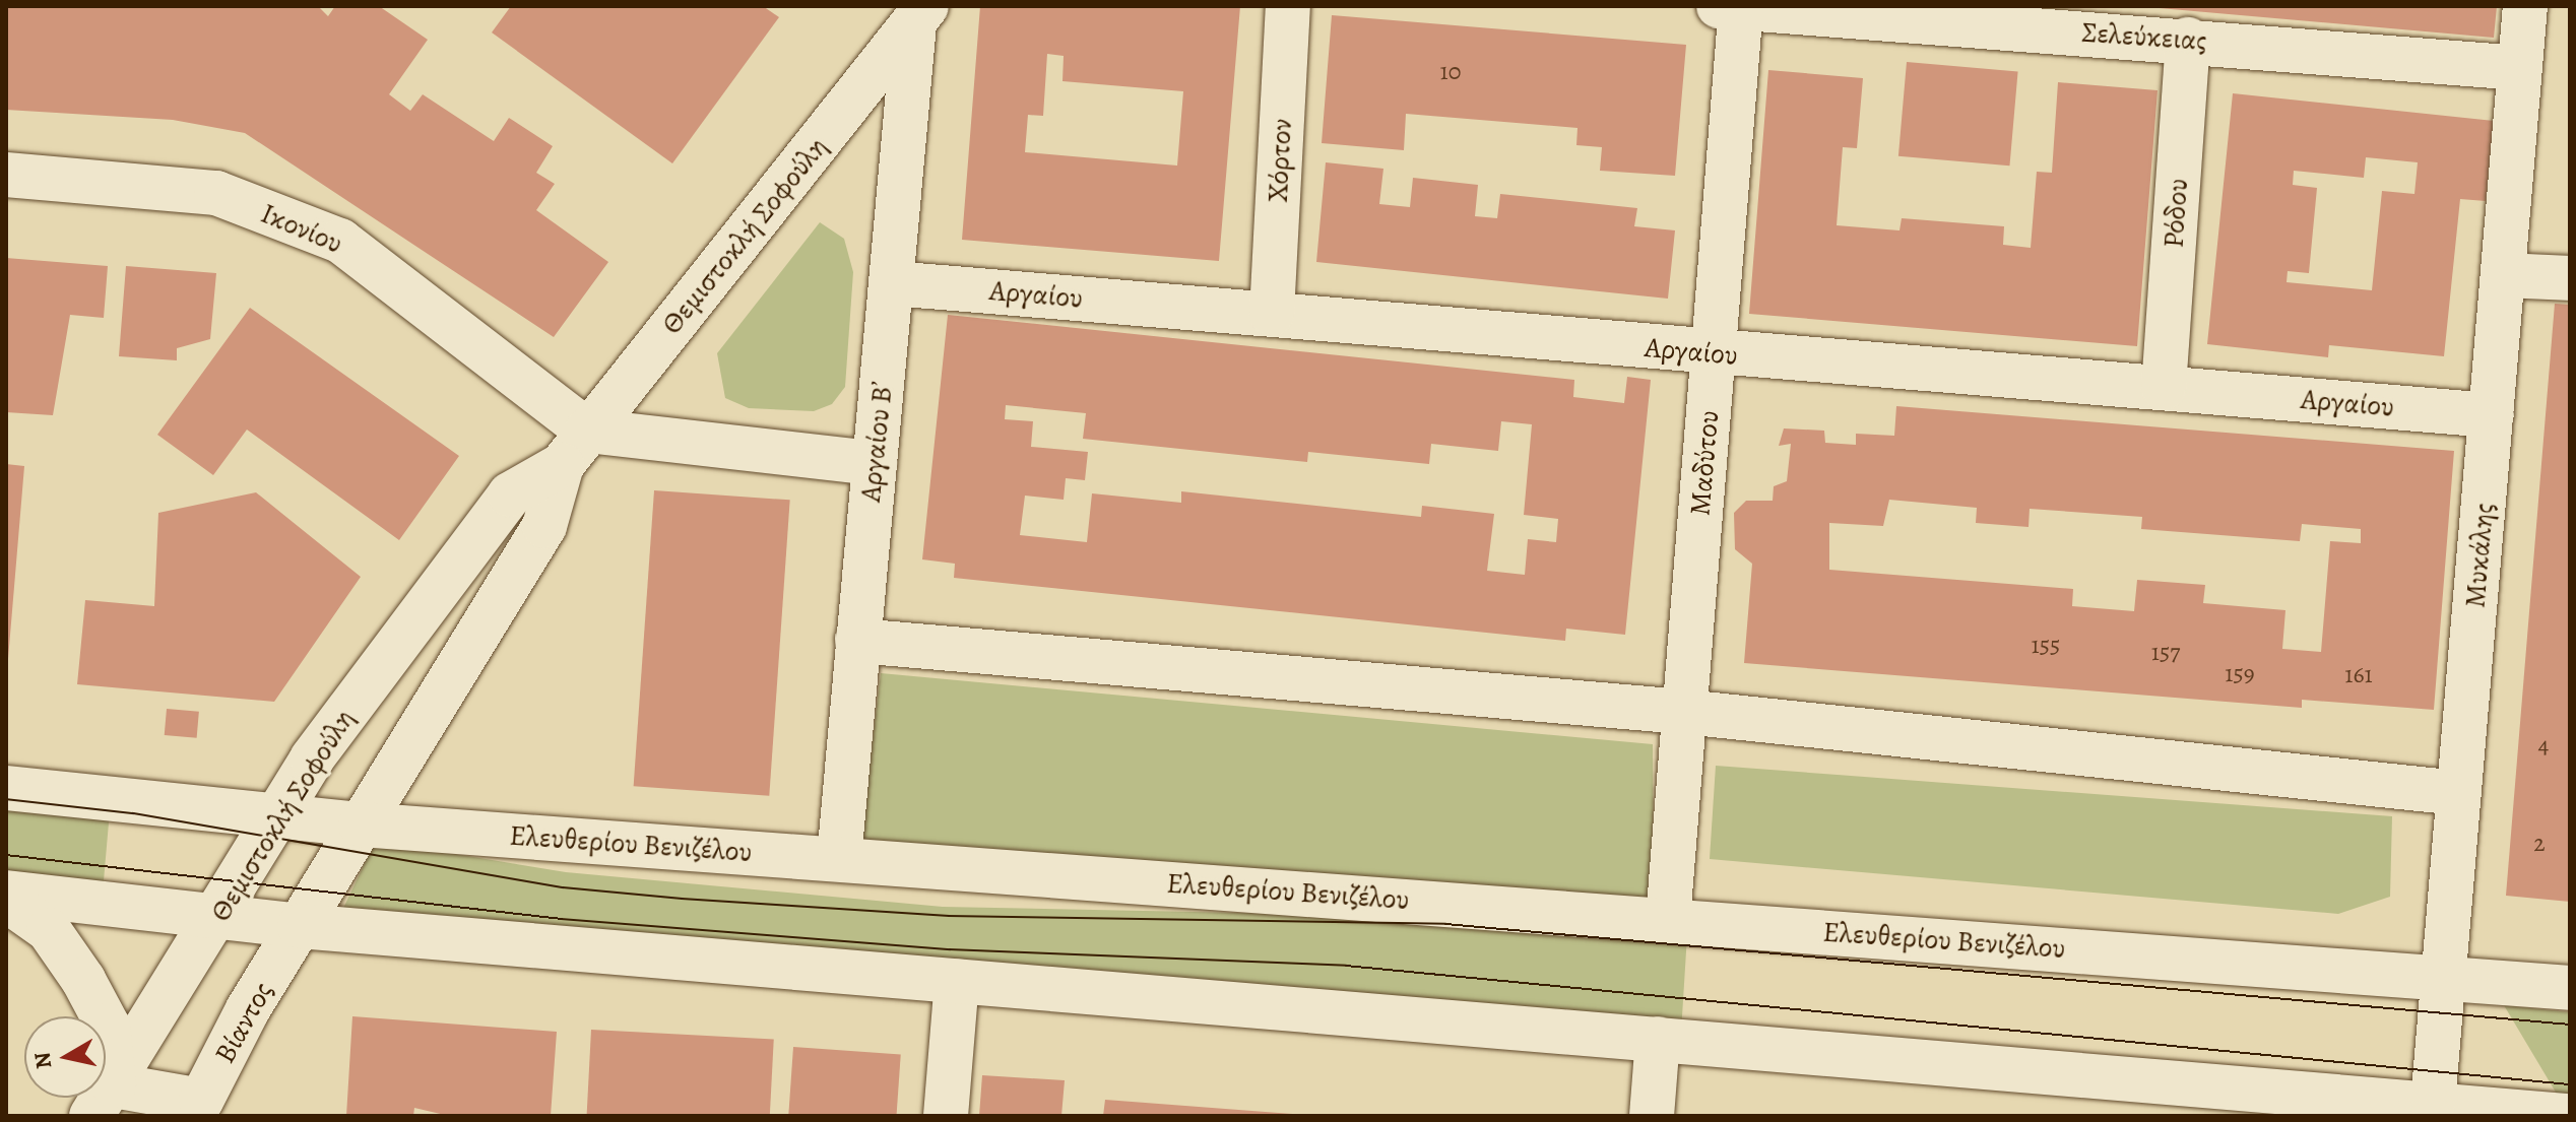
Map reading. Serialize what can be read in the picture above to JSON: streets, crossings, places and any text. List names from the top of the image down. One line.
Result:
{"streets":{"street":["Σελεύκειας","Χόρτον","Ρόδου","Ικονίου","Θεμιστοκλή Σοφούλη","Αργαίου","Αργαίου Β᾽","Μαδύτου","Μυκάλης","Ελευθερίου Βενιζέλου","Βίαντος"]},"crossings":[["Σελεύκειας","Ρόδου"],["Σελεύκειας","Μαδύτου"],["Σελεύκειας","Μυκάλης"],["Χόρτον","Αργαίου"],["Ρόδου","Αργαίου"],["Ικονίου","Θεμιστοκλή Σοφούλη"],["Θεμιστοκλή Σοφούλη","Αργαίου Β᾽"],["Θεμιστοκλή Σοφούλη","Ελευθερίου Βενιζέλου"],["Θεμιστοκλή Σοφούλη","Βίαντος"],["Αργαίου","Αργαίου Β᾽"],["Αργαίου","Μαδύτου"],["Αργαίου","Μυκάλης"],["Αργαίου Β᾽","Ελευθερίου Βενιζέλου"],["Μαδύτου","Ελευθερίου Βενιζέλου"],["Μυκάλης","Ελευθερίου Βενιζέλου"]],"house_numbers":["10","155","157","159","161","4","2"],"north":"left"}
